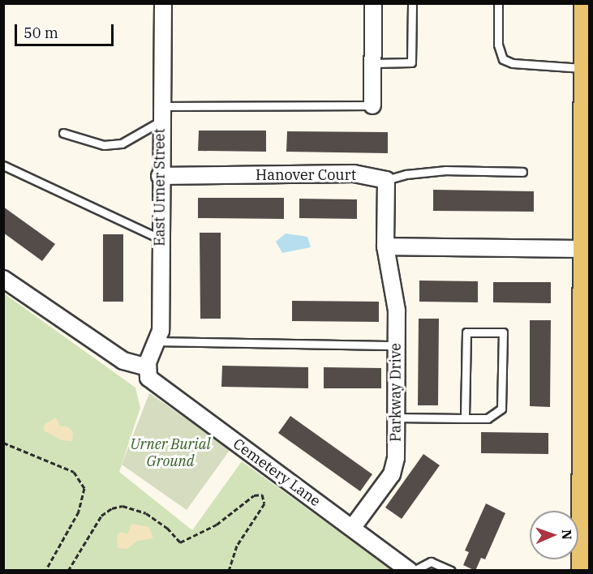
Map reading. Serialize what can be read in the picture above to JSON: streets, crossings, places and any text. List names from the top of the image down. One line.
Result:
{"streets":{"street":["Hanover Court","East Urner Street","Parkway Drive","Cemetery Lane"]},"crossings":[["Hanover Court","East Urner Street"],["East Urner Street","Cemetery Lane"],["Parkway Drive","Cemetery Lane"]],"parks":["Urner Burial Ground"],"scale_bar":"50 m","north":"right"}
